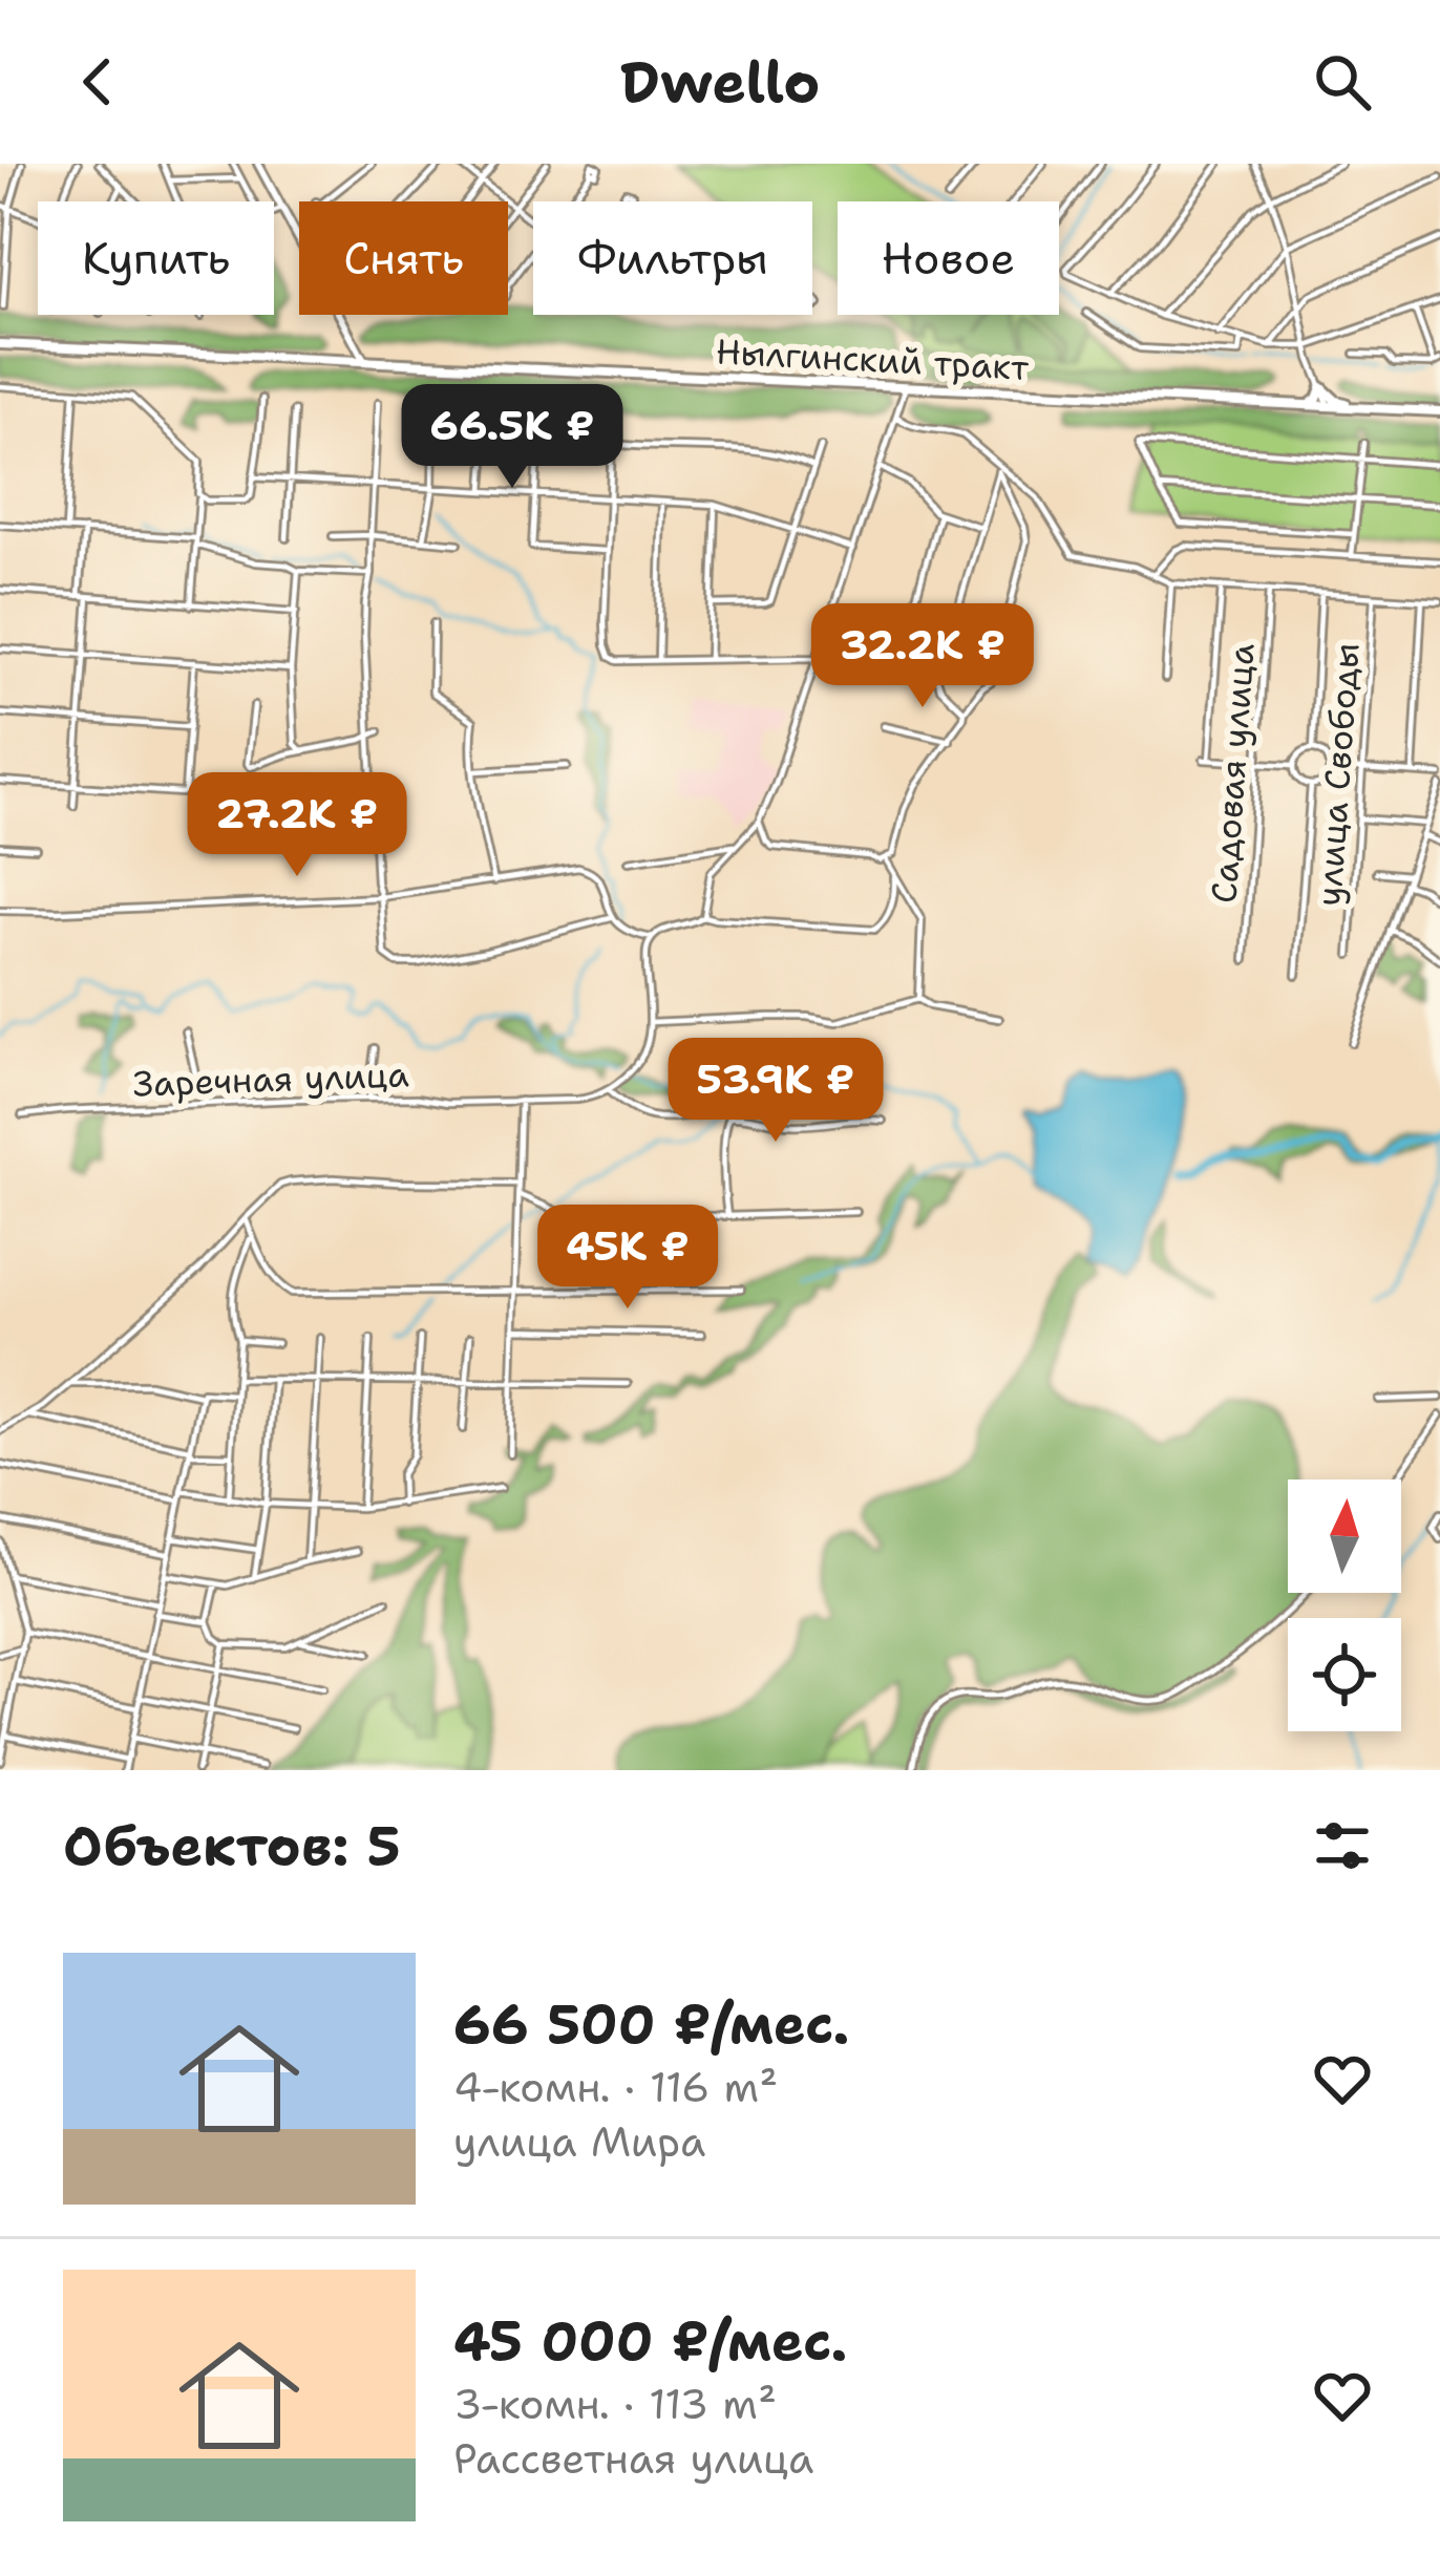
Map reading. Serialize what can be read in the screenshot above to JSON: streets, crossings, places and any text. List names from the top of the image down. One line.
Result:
{"streets":{"main road":["Нылгинский тракт"],"street":["Садовая улица","улица Свободы","Заречная улица"]},"north":"top","page":{"header":"Dwello","chip":["Купить","Снять","Фильтры","Новое"],"price":["66.5K ₽","32.2K ₽","27.2K ₽","53.9K ₽","45K ₽"],"heading":"Объектов: 5","list":[{"name":"66 500 ₽/мес.","note":"4-комн. · 116 m² · улица Мира"},{"name":"45 000 ₽/мес.","note":"3-комн. · 113 m² · Рассветная улица"}]}}
